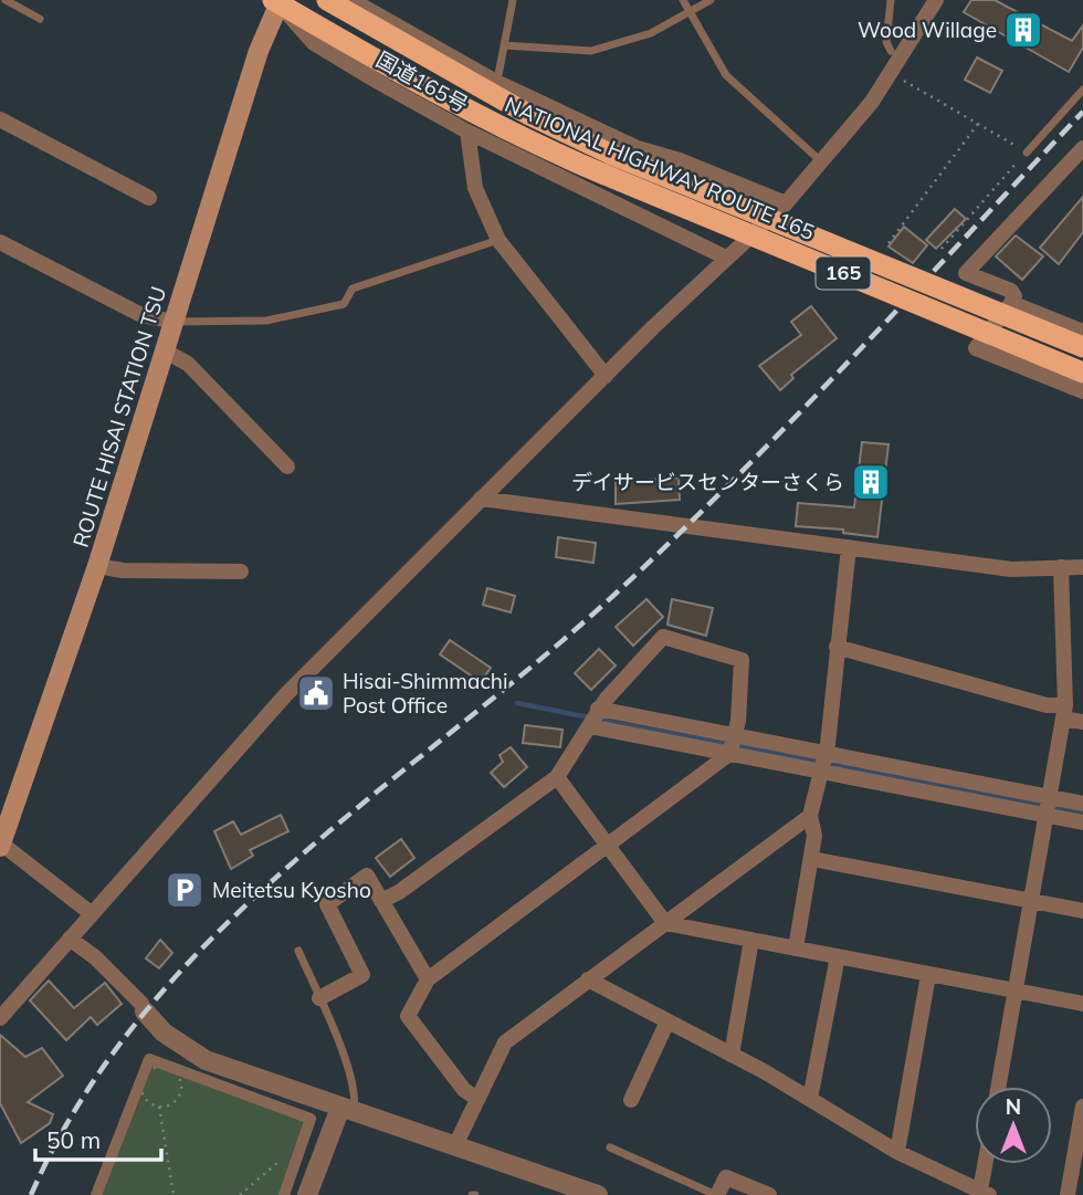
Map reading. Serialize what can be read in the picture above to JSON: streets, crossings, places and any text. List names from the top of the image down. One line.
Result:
{"streets":{"highway":["NATIONAL HIGHWAY ROUTE 165","165"],"main road":["ROUTE HISAI STATION TSU"],"street":["国道165号"]},"crossings":[["国道165号","NATIONAL HIGHWAY ROUTE 165"],["国道165号","ROUTE HISAI STATION TSU"],["NATIONAL HIGHWAY ROUTE 165","ROUTE HISAI STATION TSU"]],"places":{"building":["Wood Willage","デイサービスセンターさくら"],"public building":["Hisai-Shimmachi Post Office"],"parking":["Meitetsu Kyosho"]},"scale_bar":"50 m","north":"top"}
